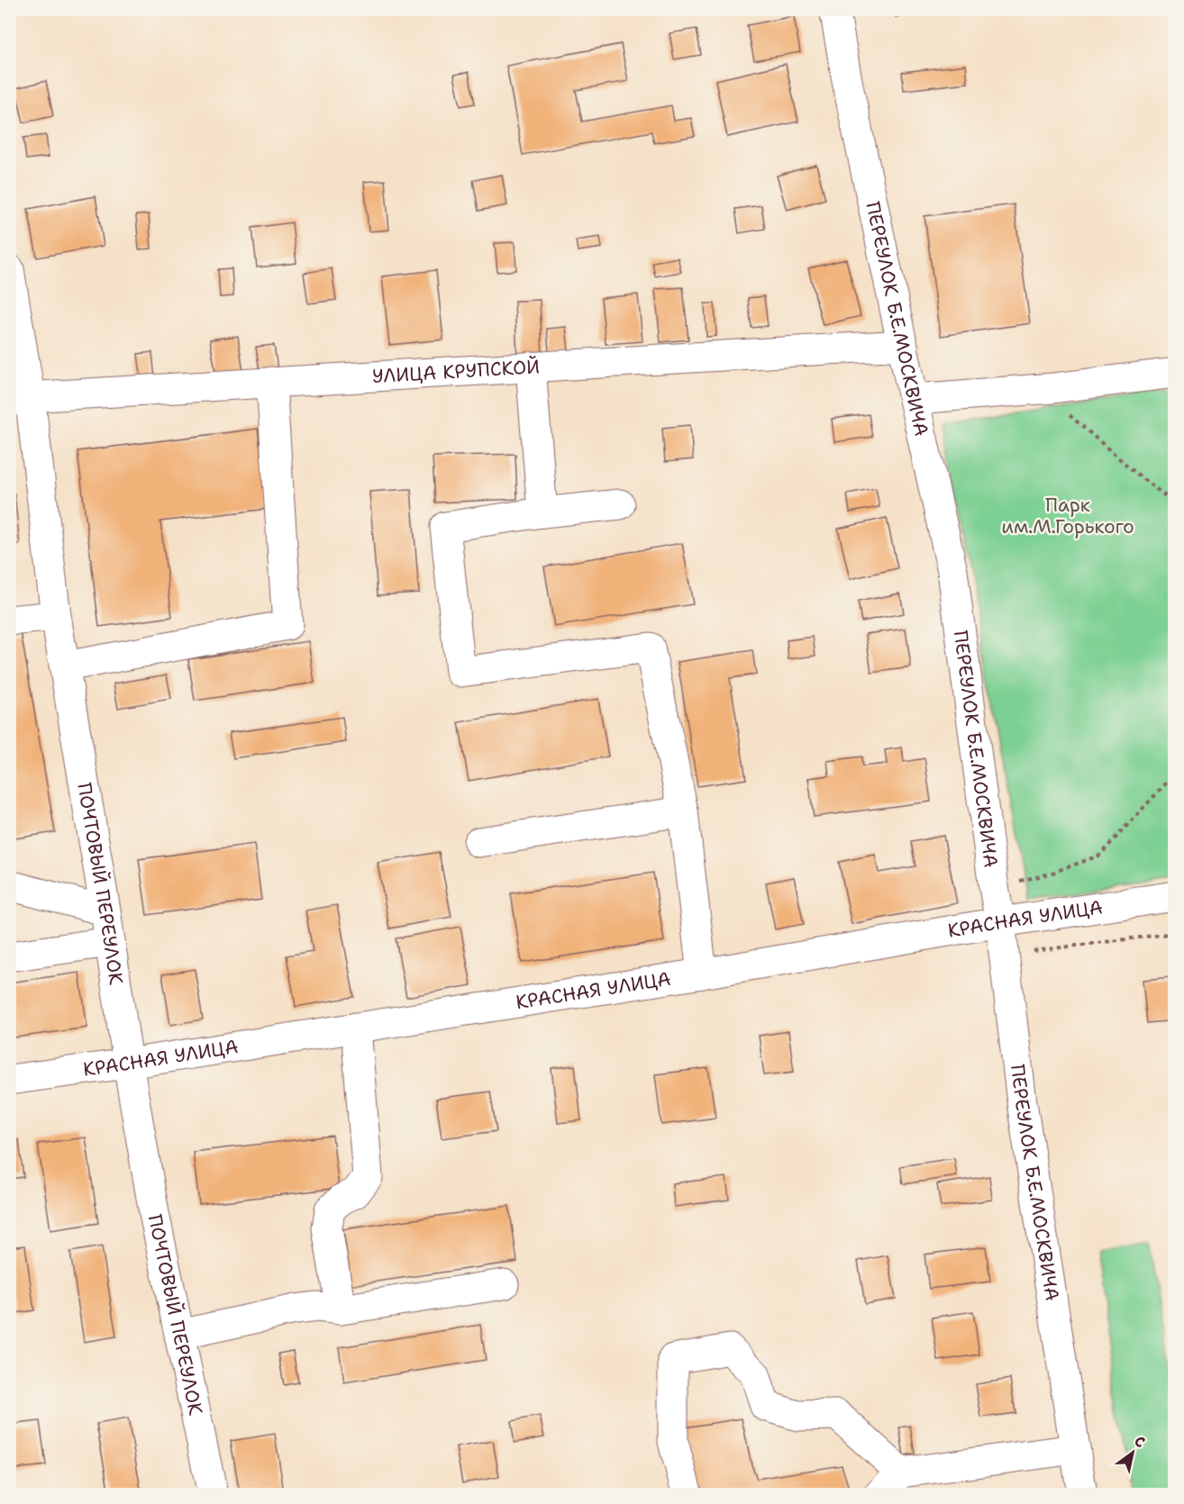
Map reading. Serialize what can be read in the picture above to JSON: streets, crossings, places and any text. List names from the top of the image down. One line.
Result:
{"streets":{"street":["ПЕРЕУЛОК Б.Е.МОСКВИЧА","УЛИЦА КРУПСКОЙ","ПОЧТОВЫЙ ПЕРЕУЛОК","КРАСНАЯ УЛИЦА"]},"crossings":[["ПЕРЕУЛОК Б.Е.МОСКВИЧА","УЛИЦА КРУПСКОЙ"],["ПЕРЕУЛОК Б.Е.МОСКВИЧА","КРАСНАЯ УЛИЦА"],["УЛИЦА КРУПСКОЙ","ПОЧТОВЫЙ ПЕРЕУЛОК"],["ПОЧТОВЫЙ ПЕРЕУЛОК","КРАСНАЯ УЛИЦА"]],"parks":["Парк им.М.Горького"],"north":"top right"}
